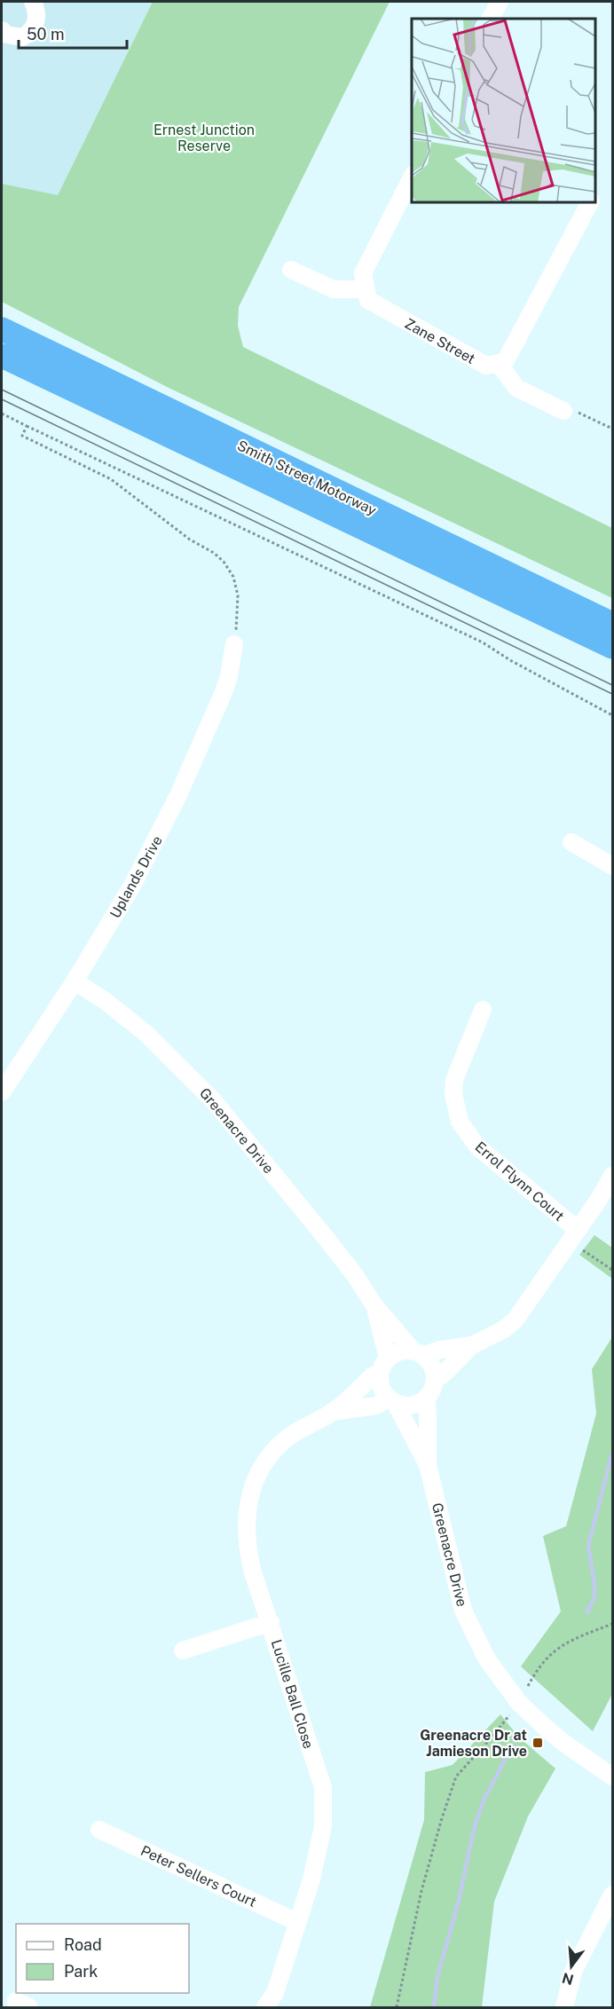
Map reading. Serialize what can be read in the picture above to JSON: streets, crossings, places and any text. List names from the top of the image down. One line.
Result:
{"streets":{"highway":["Smith Street Motorway"],"street":["Zane Street","Uplands Drive","Greenacre Drive","Errol Flynn Court","Lucille Ball Close","Peter Sellers Court"]},"crossings":[["Uplands Drive","Greenacre Drive"],["Greenacre Drive","Lucille Ball Close"],["Lucille Ball Close","Peter Sellers Court"]],"parks":["Ernest Junction Reserve"],"places":{"transit":["Greenacre Dr at Jamieson Drive"]},"legend":["Road","Park"],"scale_bar":"50 m","north":"bottom"}
